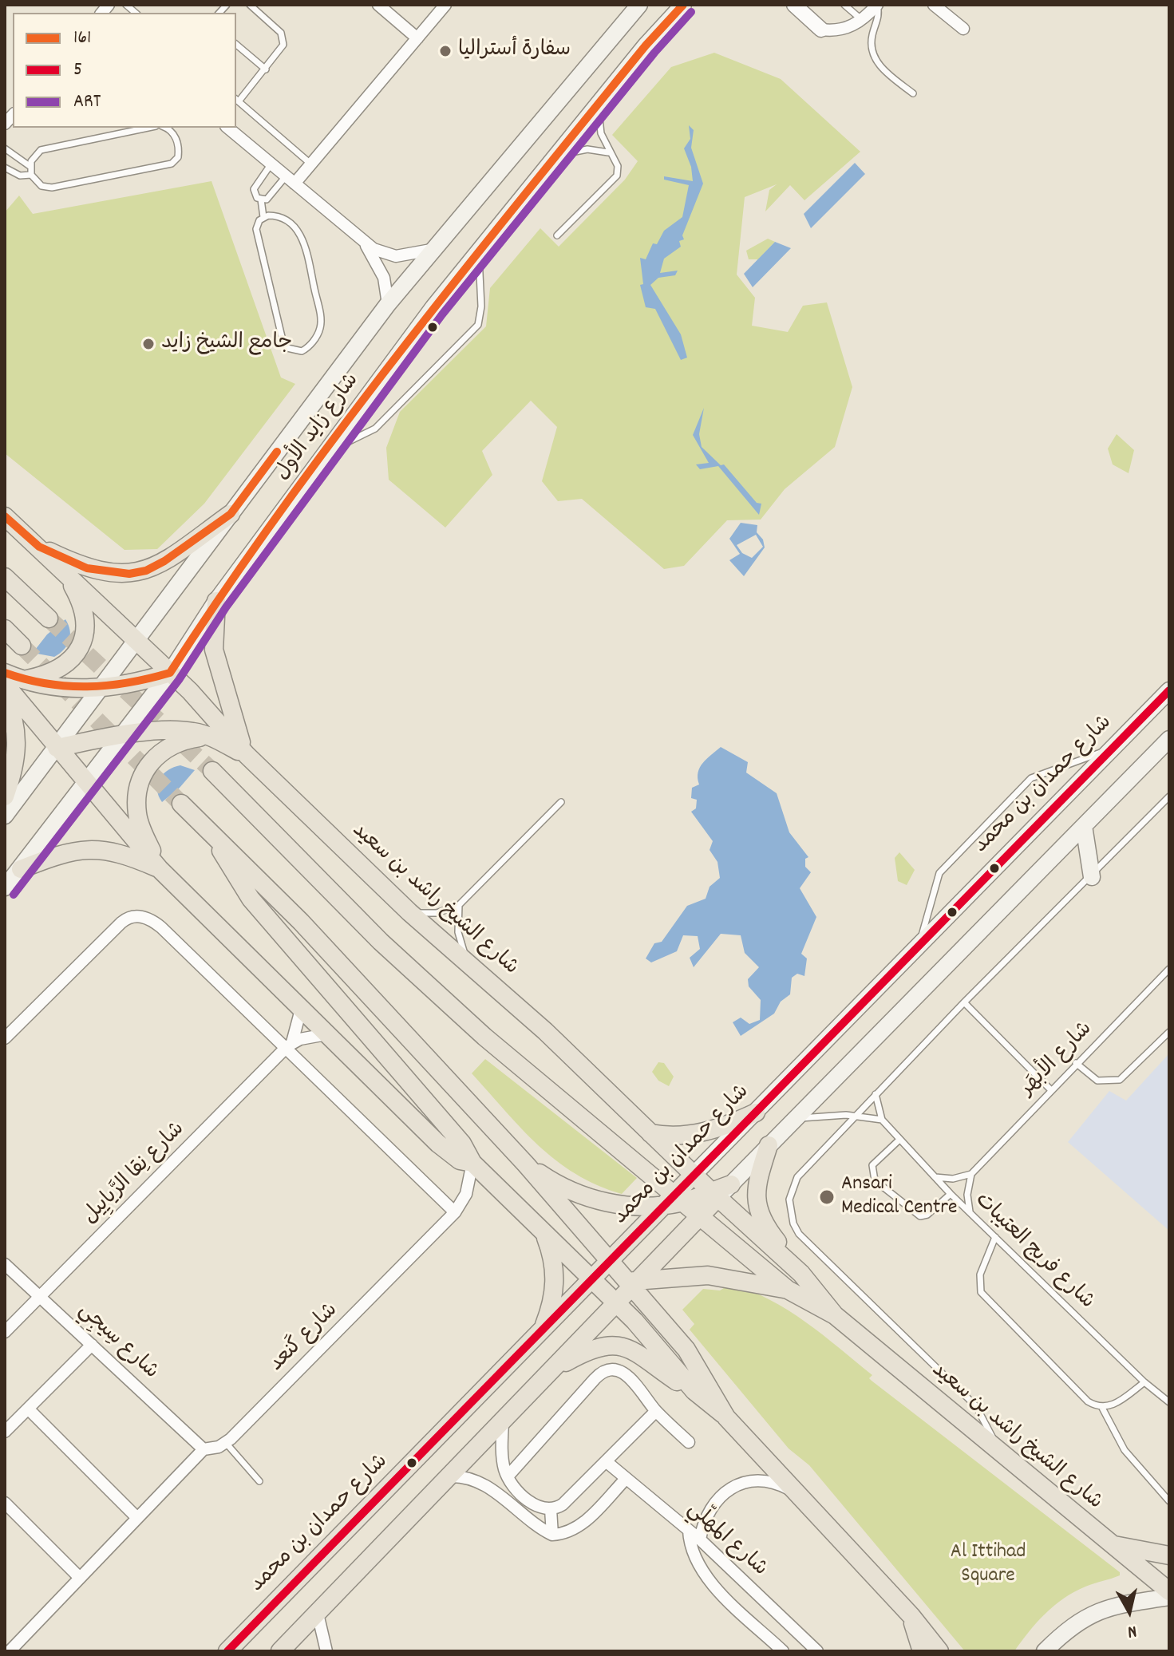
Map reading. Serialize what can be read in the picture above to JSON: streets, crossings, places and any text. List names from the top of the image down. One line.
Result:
{"streets":{"main road":["شارع زايد الأول","شارع حمدان بن محمد","شارع الشيخ راشد بن سعيد"],"street":["شارع نِقا الرَّيايِيل","شارع كَنعد","شارع سِيجِي","شارع المهلّي"],"lane":["شارع الأبهَر","شارع فريج العتيبات"]},"crossings":[["شارع زايد الأول","شارع الشيخ راشد بن سعيد"],["شارع حمدان بن محمد","شارع الشيخ راشد بن سعيد"],["شارع نِقا الرَّيايِيل","شارع سِيجِي"],["شارع كَنعد","شارع سِيجِي"]],"parks":["Al Ittihad Square"],"places":["سفارة أستراليا","جامع الشيخ زايد","Ansari Medical Centre"],"lines":["transit line 161","transit line ART","transit line 5"],"legend":["161","5","ART"],"north":"bottom"}
